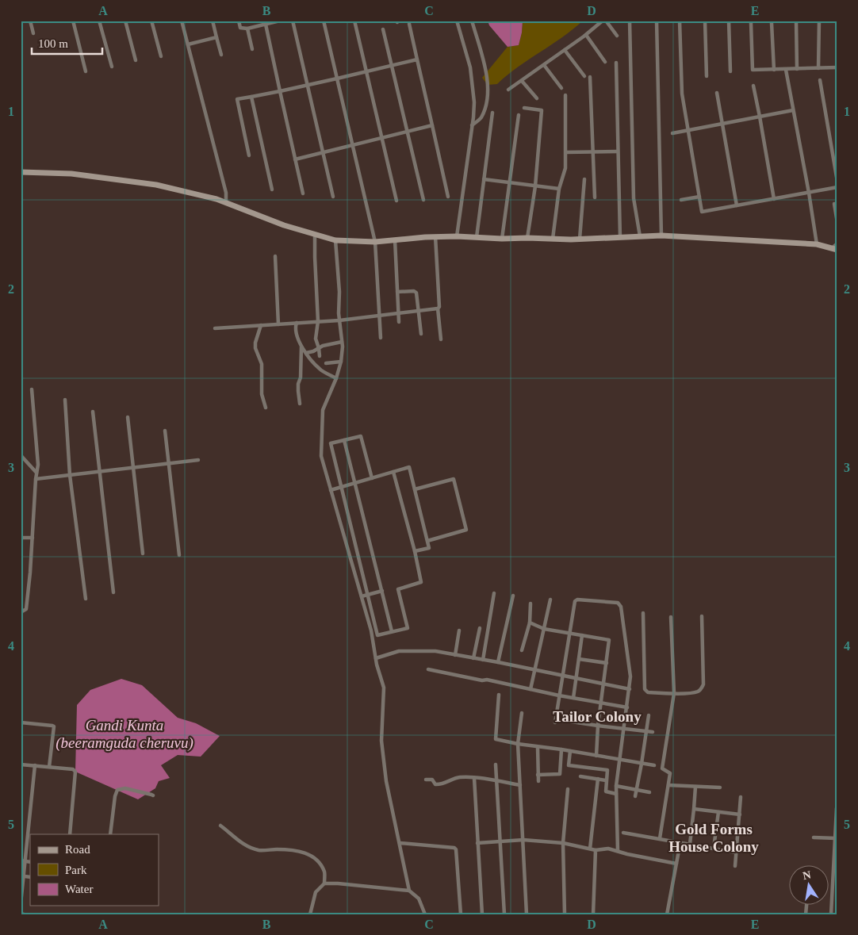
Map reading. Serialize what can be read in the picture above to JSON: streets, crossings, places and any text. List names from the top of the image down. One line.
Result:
{"districts":["Tailor Colony","Gold Forms House Colony"],"water":["Gandi Kunta (beeramguda cheruvu)"],"legend":["Road","Park","Water"],"scale_bar":"100 m","north":"top","grid":{"columns":["A","B","C","D","E"],"rows":["1","2","3","4","5"]}}
